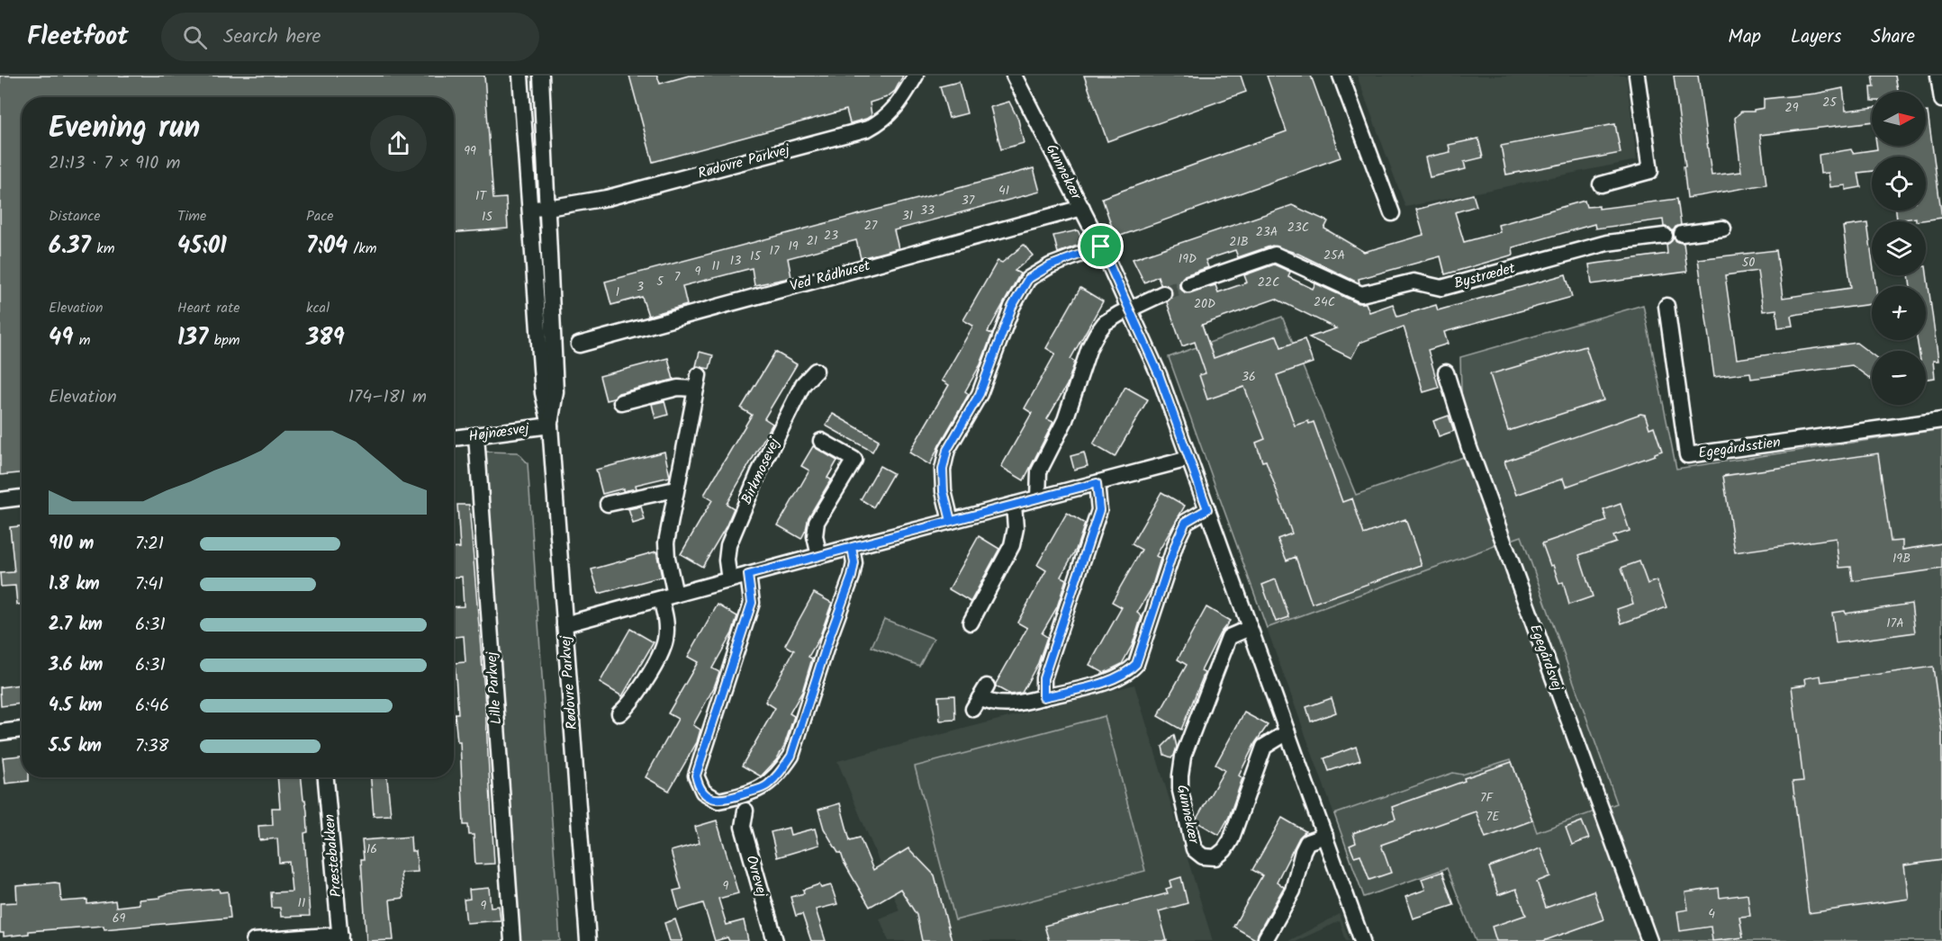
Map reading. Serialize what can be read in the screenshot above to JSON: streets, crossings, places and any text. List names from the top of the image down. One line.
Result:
{"streets":{"street":["Rødovre Parkvej","Gunnekær","Ved Rådhuset","Bystrædet","Højnæsvej","Egegårdsstien","Birkmosevej","Egegårdsvej","Lille Parkvej","Præstebakken","Ovrevej"]},"crossings":[["Rødovre Parkvej","Højnæsvej"],["Gunnekær","Ved Rådhuset"],["Højnæsvej","Lille Parkvej"]],"house_numbers":["25","29","99","41","1T","37","33","31","1S","27","23C","23A","23","21","21B","19","17","25A","15","19D","13","50","11","9","7","5","22C","3","1","24C","20D","36","19B","17A","7F","7E","16","9","11","9","4","69"],"north":"right","page":{"header":"Fleetfoot","search":"Search here","nav":["Map","Layers","Share"],"map_buttons":["+","−"],"heading":["Evening run","21:13 · 7 × 910 m"],"stats":[["Distance","6.37 km"],["Time","45:01"],["Pace","7:04 /km"],["Elevation","49 m"],["Heart rate","137 bpm"],["kcal","389"]],"chart":["Elevation","174–181 m"],"list":[{"name":"910 m","note":"7:21"},{"name":"1.8 km","note":"7:41"},{"name":"2.7 km","note":"6:31"},{"name":"3.6 km","note":"6:31"},{"name":"4.5 km","note":"6:46"},{"name":"5.5 km","note":"7:38"}]}}
